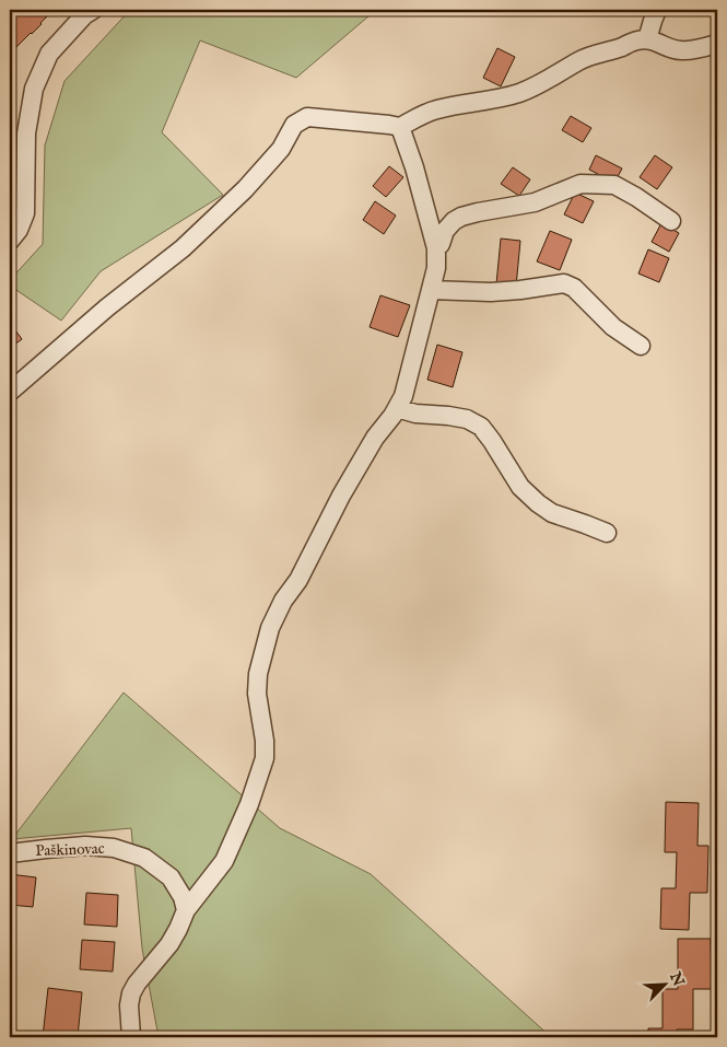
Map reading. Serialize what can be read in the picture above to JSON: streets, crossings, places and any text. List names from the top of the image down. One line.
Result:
{"streets":{"street":["Paškinovac"]},"north":"top right"}
